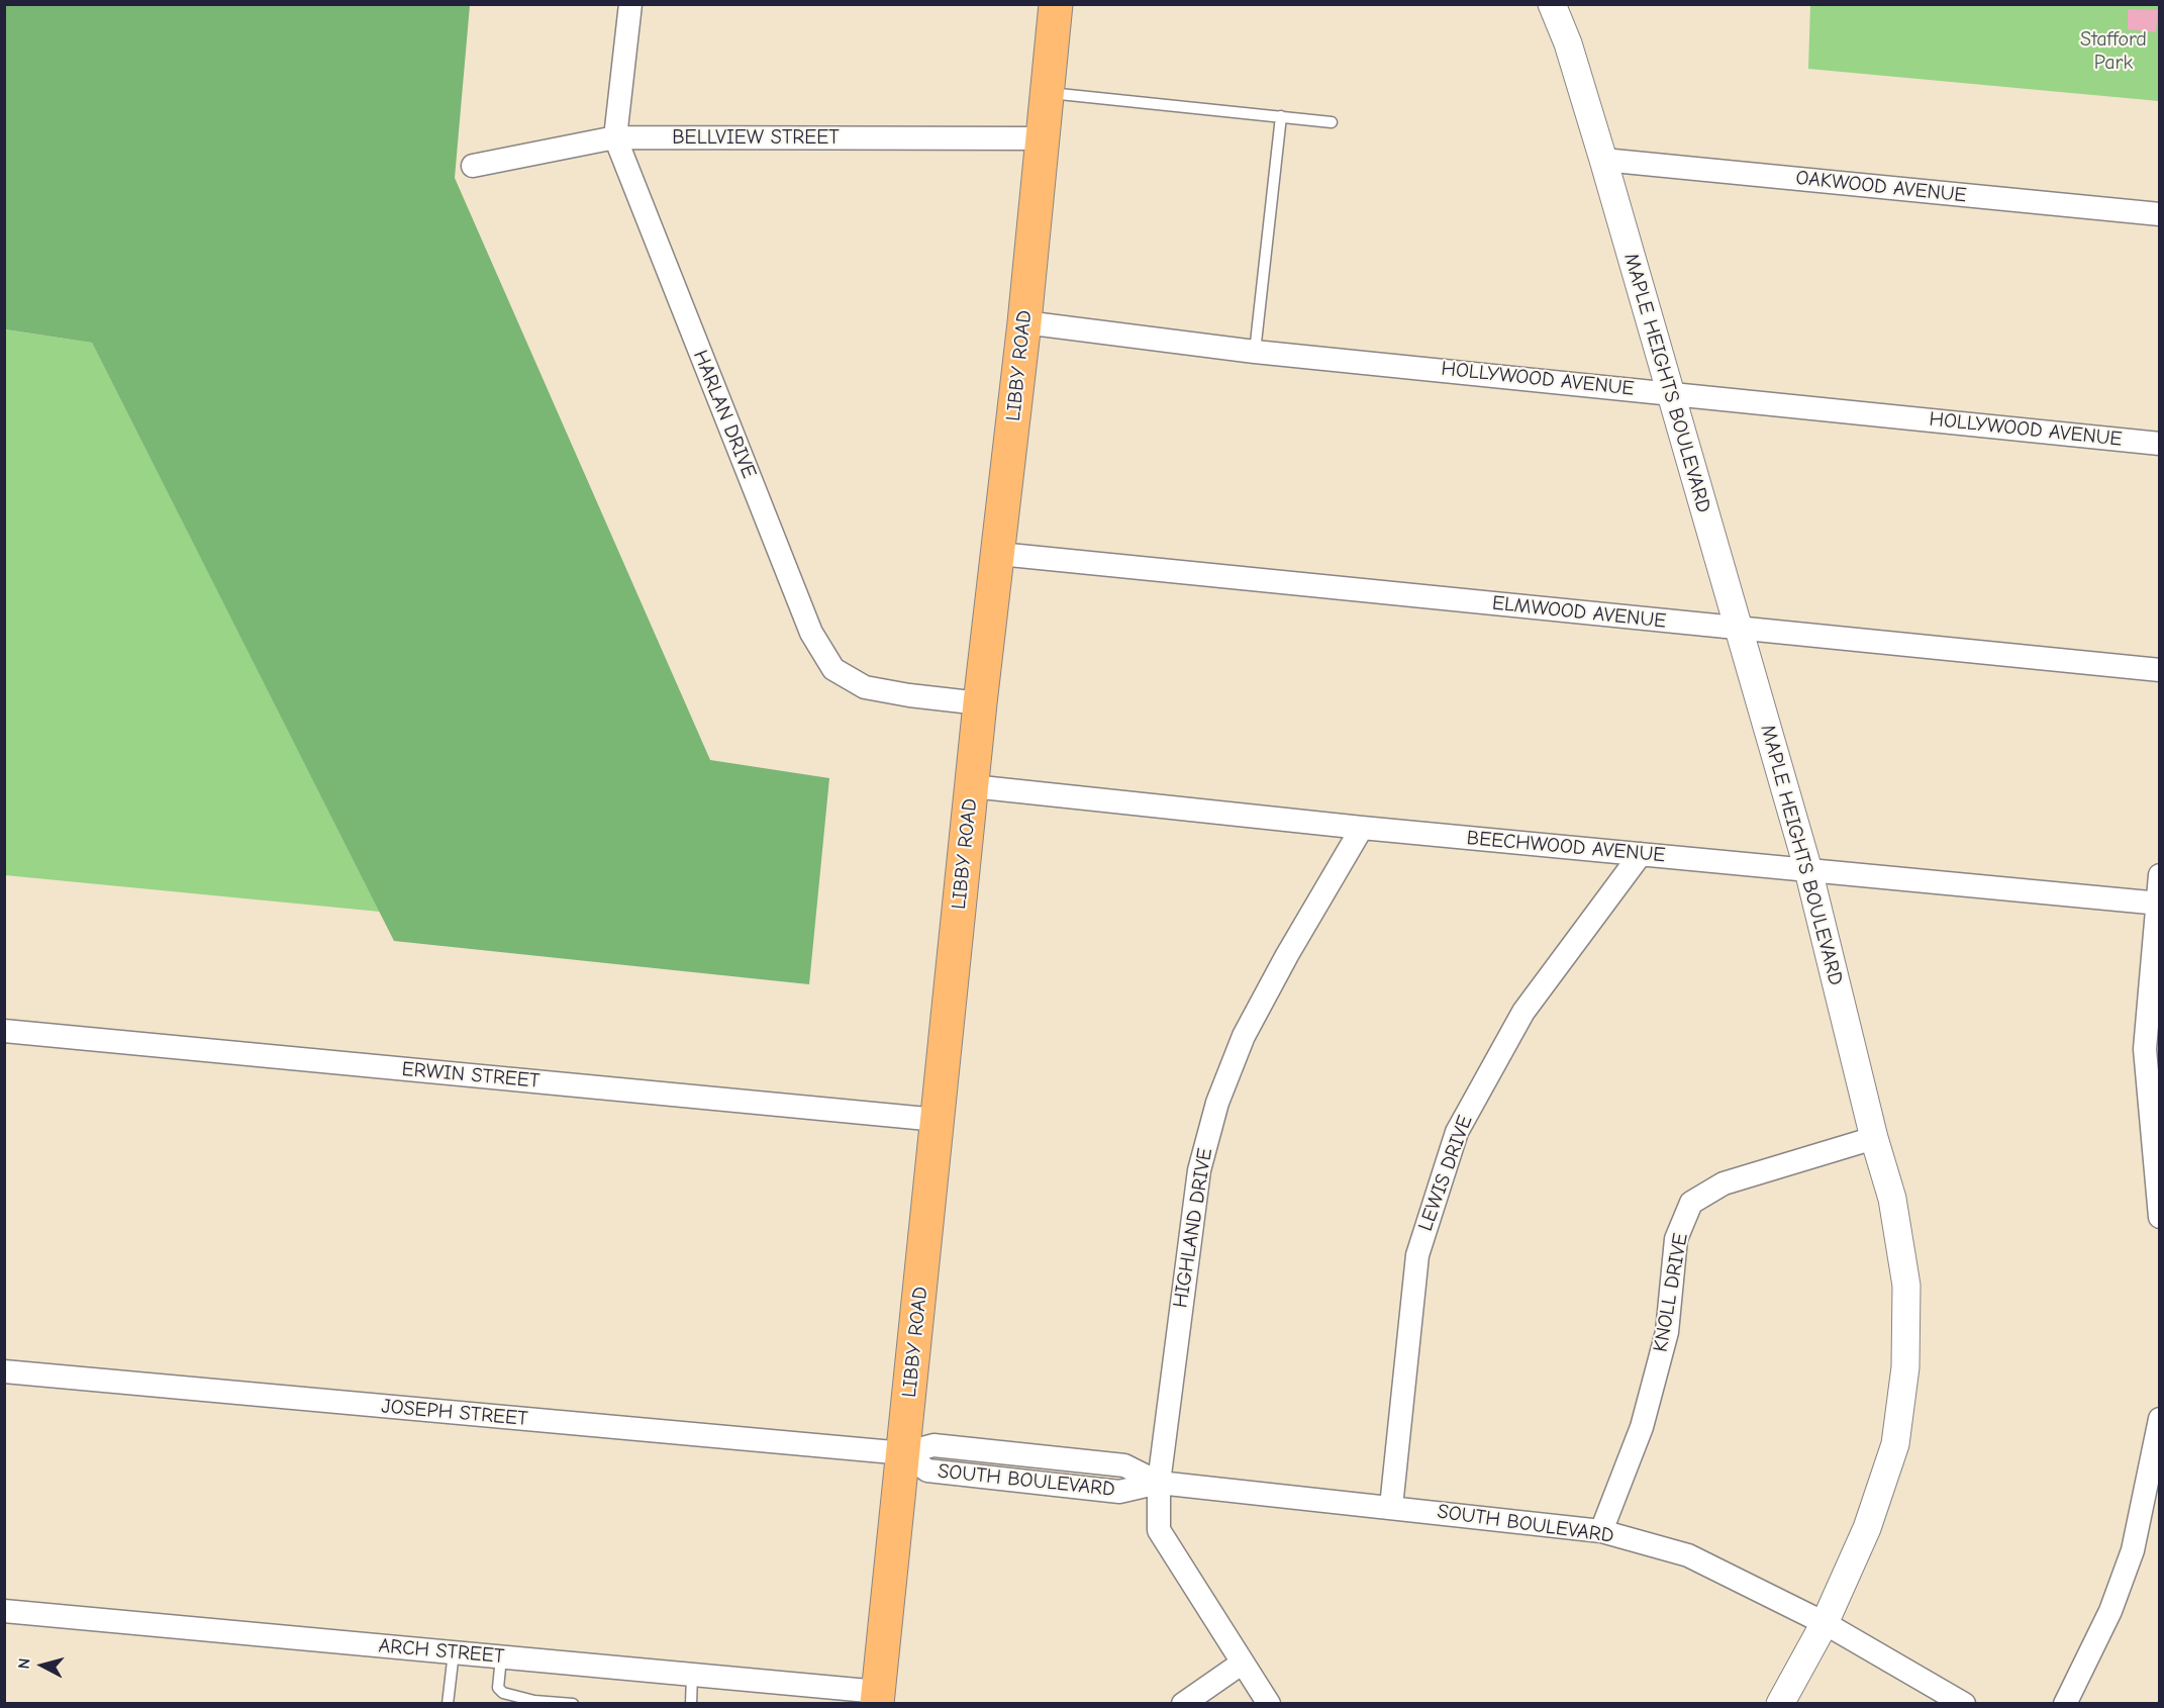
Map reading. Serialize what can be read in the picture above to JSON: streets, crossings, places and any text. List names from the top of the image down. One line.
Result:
{"streets":{"main road":["LIBBY ROAD"],"street":["BELLVIEW STREET","OAKWOOD AVENUE","HOLLYWOOD AVENUE","MAPLE HEIGHTS BOULEVARD","HARLAN DRIVE","ELMWOOD AVENUE","BEECHWOOD AVENUE","ERWIN STREET","LEWIS DRIVE","HIGHLAND DRIVE","KNOLL DRIVE","JOSEPH STREET","SOUTH BOULEVARD","ARCH STREET"]},"crossings":[["BELLVIEW STREET","LIBBY ROAD"],["BELLVIEW STREET","HARLAN DRIVE"],["OAKWOOD AVENUE","MAPLE HEIGHTS BOULEVARD"],["LIBBY ROAD","HOLLYWOOD AVENUE"],["LIBBY ROAD","HARLAN DRIVE"],["LIBBY ROAD","ELMWOOD AVENUE"],["LIBBY ROAD","BEECHWOOD AVENUE"],["LIBBY ROAD","ERWIN STREET"],["LIBBY ROAD","JOSEPH STREET"],["LIBBY ROAD","SOUTH BOULEVARD"],["LIBBY ROAD","ARCH STREET"],["HOLLYWOOD AVENUE","MAPLE HEIGHTS BOULEVARD"],["MAPLE HEIGHTS BOULEVARD","ELMWOOD AVENUE"],["MAPLE HEIGHTS BOULEVARD","BEECHWOOD AVENUE"],["MAPLE HEIGHTS BOULEVARD","KNOLL DRIVE"],["MAPLE HEIGHTS BOULEVARD","SOUTH BOULEVARD"],["BEECHWOOD AVENUE","LEWIS DRIVE"],["BEECHWOOD AVENUE","HIGHLAND DRIVE"],["LEWIS DRIVE","SOUTH BOULEVARD"],["HIGHLAND DRIVE","SOUTH BOULEVARD"],["KNOLL DRIVE","SOUTH BOULEVARD"],["JOSEPH STREET","SOUTH BOULEVARD"]],"parks":["Stafford Park"],"north":"left"}
